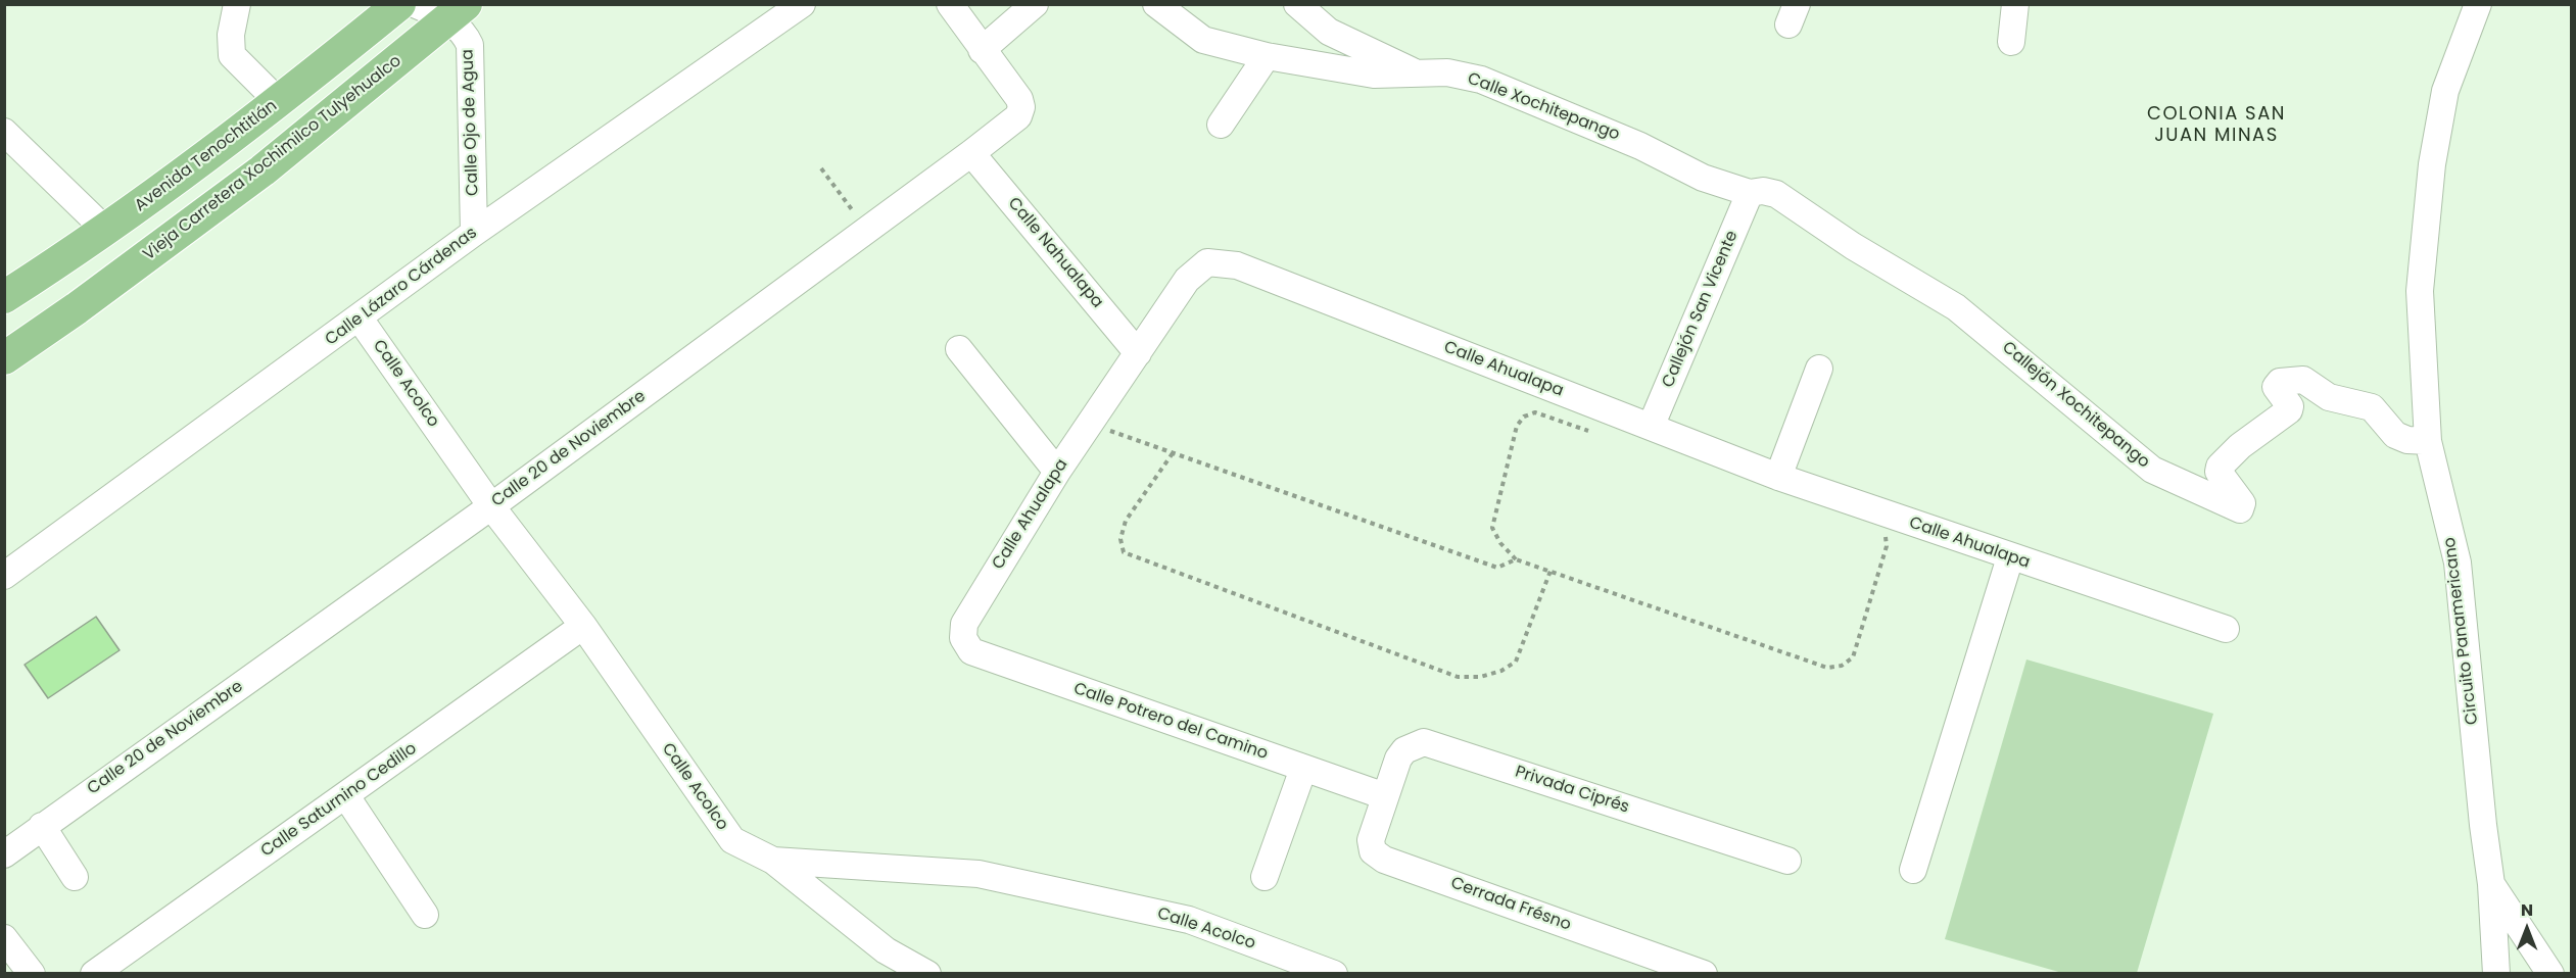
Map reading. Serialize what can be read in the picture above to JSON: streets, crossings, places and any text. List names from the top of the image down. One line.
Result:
{"streets":{"main road":["Avenida Tenochtitlán","Vieja Carretera Xochimilco Tulyehualco"],"street":["Calle Xochitepango","Calle Ojo de Agua","Calle Nahualapa","Calle Lázaro Cárdenas","Callejón San Vicente","Calle Ahualapa","Calle Acolco","Callejón Xochitepango","Calle 20 de Noviembre","Circuito Panamericano","Calle Potrero del Camino","Privada Ciprés","Calle Saturnino Cedillo","Cerrada Frésno"]},"crossings":[["Calle Xochitepango","Callejón San Vicente"],["Calle Xochitepango","Callejón Xochitepango"],["Calle Ojo de Agua","Vieja Carretera Xochimilco Tulyehualco"],["Calle Ojo de Agua","Calle Lázaro Cárdenas"],["Calle Nahualapa","Calle Ahualapa"],["Calle Nahualapa","Calle 20 de Noviembre"],["Calle Lázaro Cárdenas","Calle Acolco"],["Callejón San Vicente","Calle Ahualapa"],["Callejón San Vicente","Callejón Xochitepango"],["Calle Ahualapa","Calle Potrero del Camino"],["Calle Acolco","Calle 20 de Noviembre"],["Calle Acolco","Calle Saturnino Cedillo"],["Callejón Xochitepango","Circuito Panamericano"],["Calle Potrero del Camino","Privada Ciprés"],["Calle Potrero del Camino","Cerrada Frésno"],["Privada Ciprés","Cerrada Frésno"]],"districts":["COLONIA SAN JUAN MINAS"],"north":"top"}
